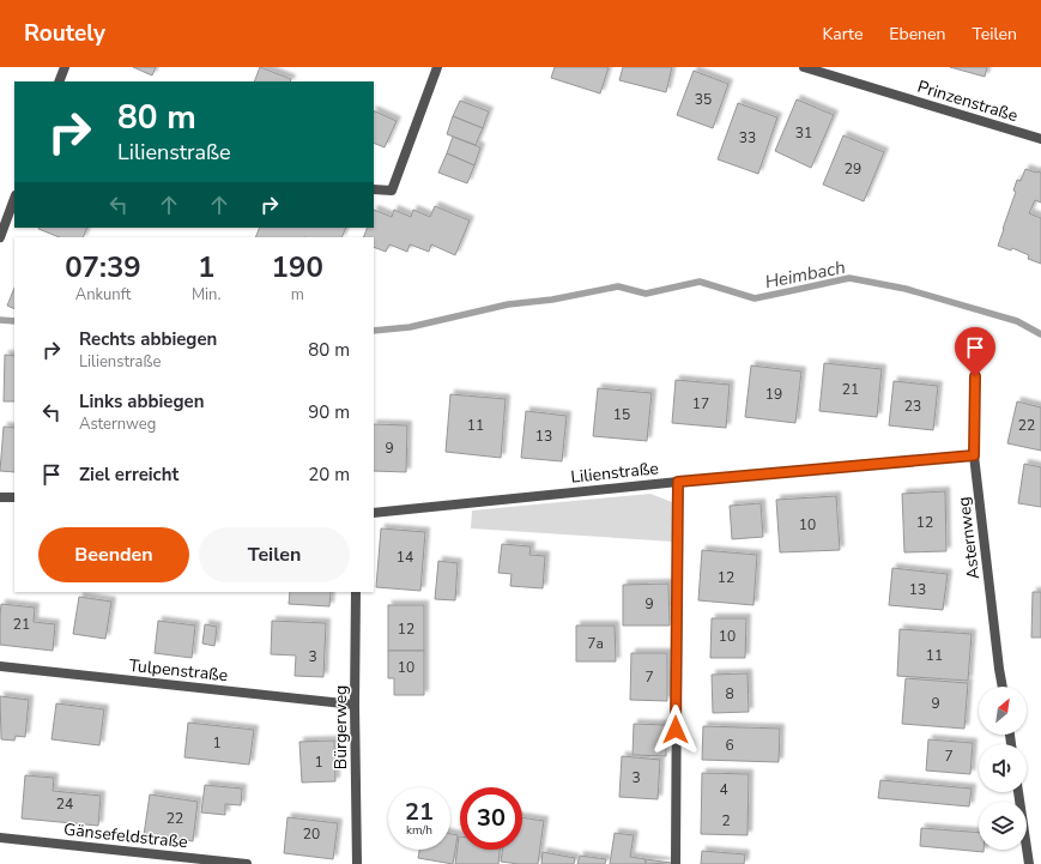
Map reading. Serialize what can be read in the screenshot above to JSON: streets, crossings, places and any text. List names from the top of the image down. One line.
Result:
{"streets":{"street":["Prinzenstraße","Lilienstraße","Asternweg","Tulpenstraße","Bürgerweg","Gänsefeldstraße"]},"crossings":[["Lilienstraße","Asternweg"],["Tulpenstraße","Bürgerweg"]],"water":["Heimbach"],"house_numbers":["35","31","33","29","21","19","17","23","15","11","22","13","9","12","10","14","12","13","9","21","12","10","7a","11","3","10","7","8","9","1","6","7","1","3","4","24","22","2","20"],"north":"top right","page":{"header":"Routely","nav":["Karte","Ebenen","Teilen"],"turn":["80 m","Lilienstraße"],"eta":["07:39","Ankunft","1","Min.","190","m"],"list":[{"name":"Rechts abbiegen","note":"Lilienstraße","value":"80 m"},{"name":"Links abbiegen","note":"Asternweg","value":"90 m"},{"name":"Ziel erreicht","value":"20 m"}],"buttons":["Beenden","Teilen"],"speed":"21 km/h","limit":"30"}}
